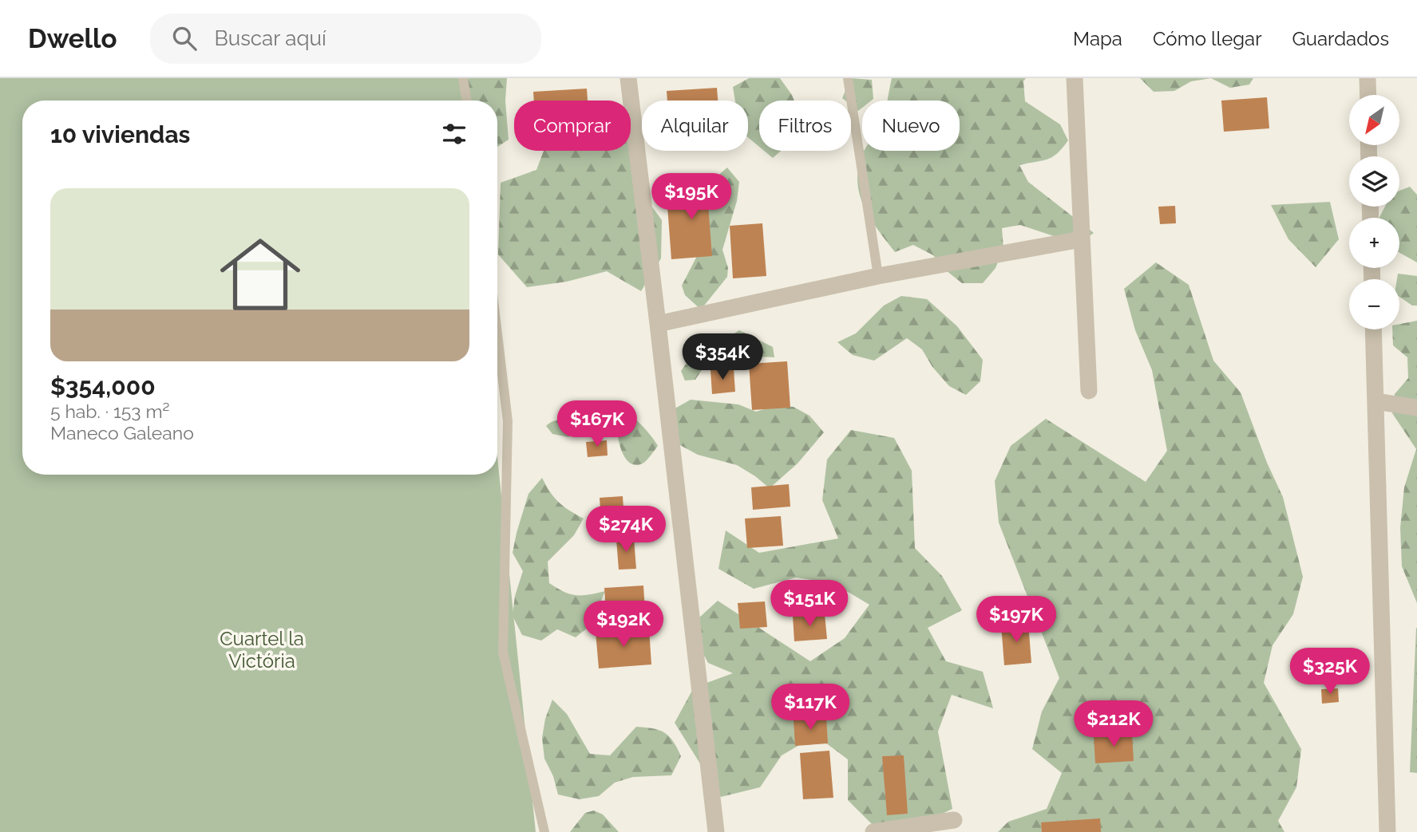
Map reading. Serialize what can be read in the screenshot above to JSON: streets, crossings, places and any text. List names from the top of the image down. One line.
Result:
{"parks":["Cuartel la Victória"],"north":"bottom left","page":{"header":"Dwello","search":"Buscar aquí","nav":["Mapa","Cómo llegar","Guardados"],"map_buttons":["+","−"],"chip":["Comprar","Alquilar","Filtros","Nuevo"],"heading":"10 viviendas","list":[{"name":"$354,000","note":"5 hab. · 153 m² · Maneco Galeano"}],"price":["$195K","$354K","$167K","$274K","$151K","$197K","$192K","$325K","$117K","$212K"]}}
